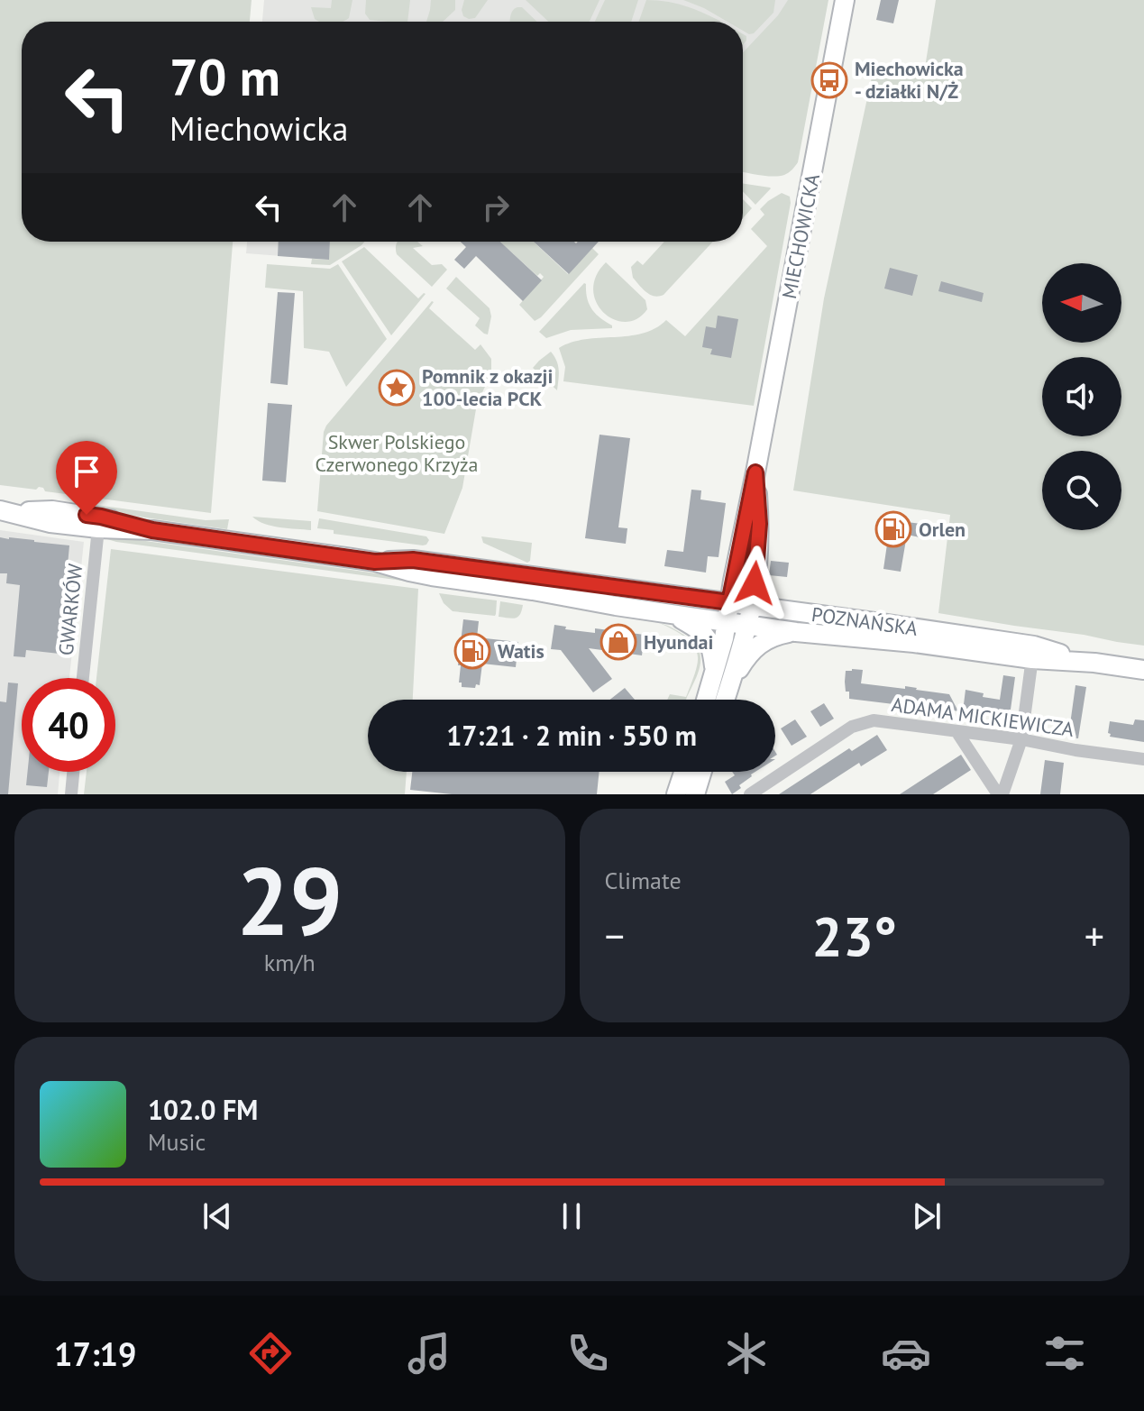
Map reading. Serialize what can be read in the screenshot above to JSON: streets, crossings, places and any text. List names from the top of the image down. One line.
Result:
{"streets":{"main road":["MIECHOWICKA","POZNAŃSKA"],"street":["GWARKÓW","ADAMA MICKIEWICZA"]},"crossings":[["MIECHOWICKA","POZNAŃSKA"],["GWARKÓW","POZNAŃSKA"]],"parks":["Skwer Polskiego Czerwonego Krzyża"],"places":{"bus stop":["Miechowicka - działki N/Ż"],"place":["Pomnik z okazji 100-lecia PCK"],"fuel station":["Orlen","Watis"],"shop":["Hyundai"]},"north":"left","page":{"turn":["70 m","Miechowicka"],"limit":"40","trip":"17:21 · 2 min · 550 m","tile":[["29","km/h"],"Climate"],"heat":["−","23°","+"],"song":["102.0 FM","Music"],"tabs":"17:19"}}
